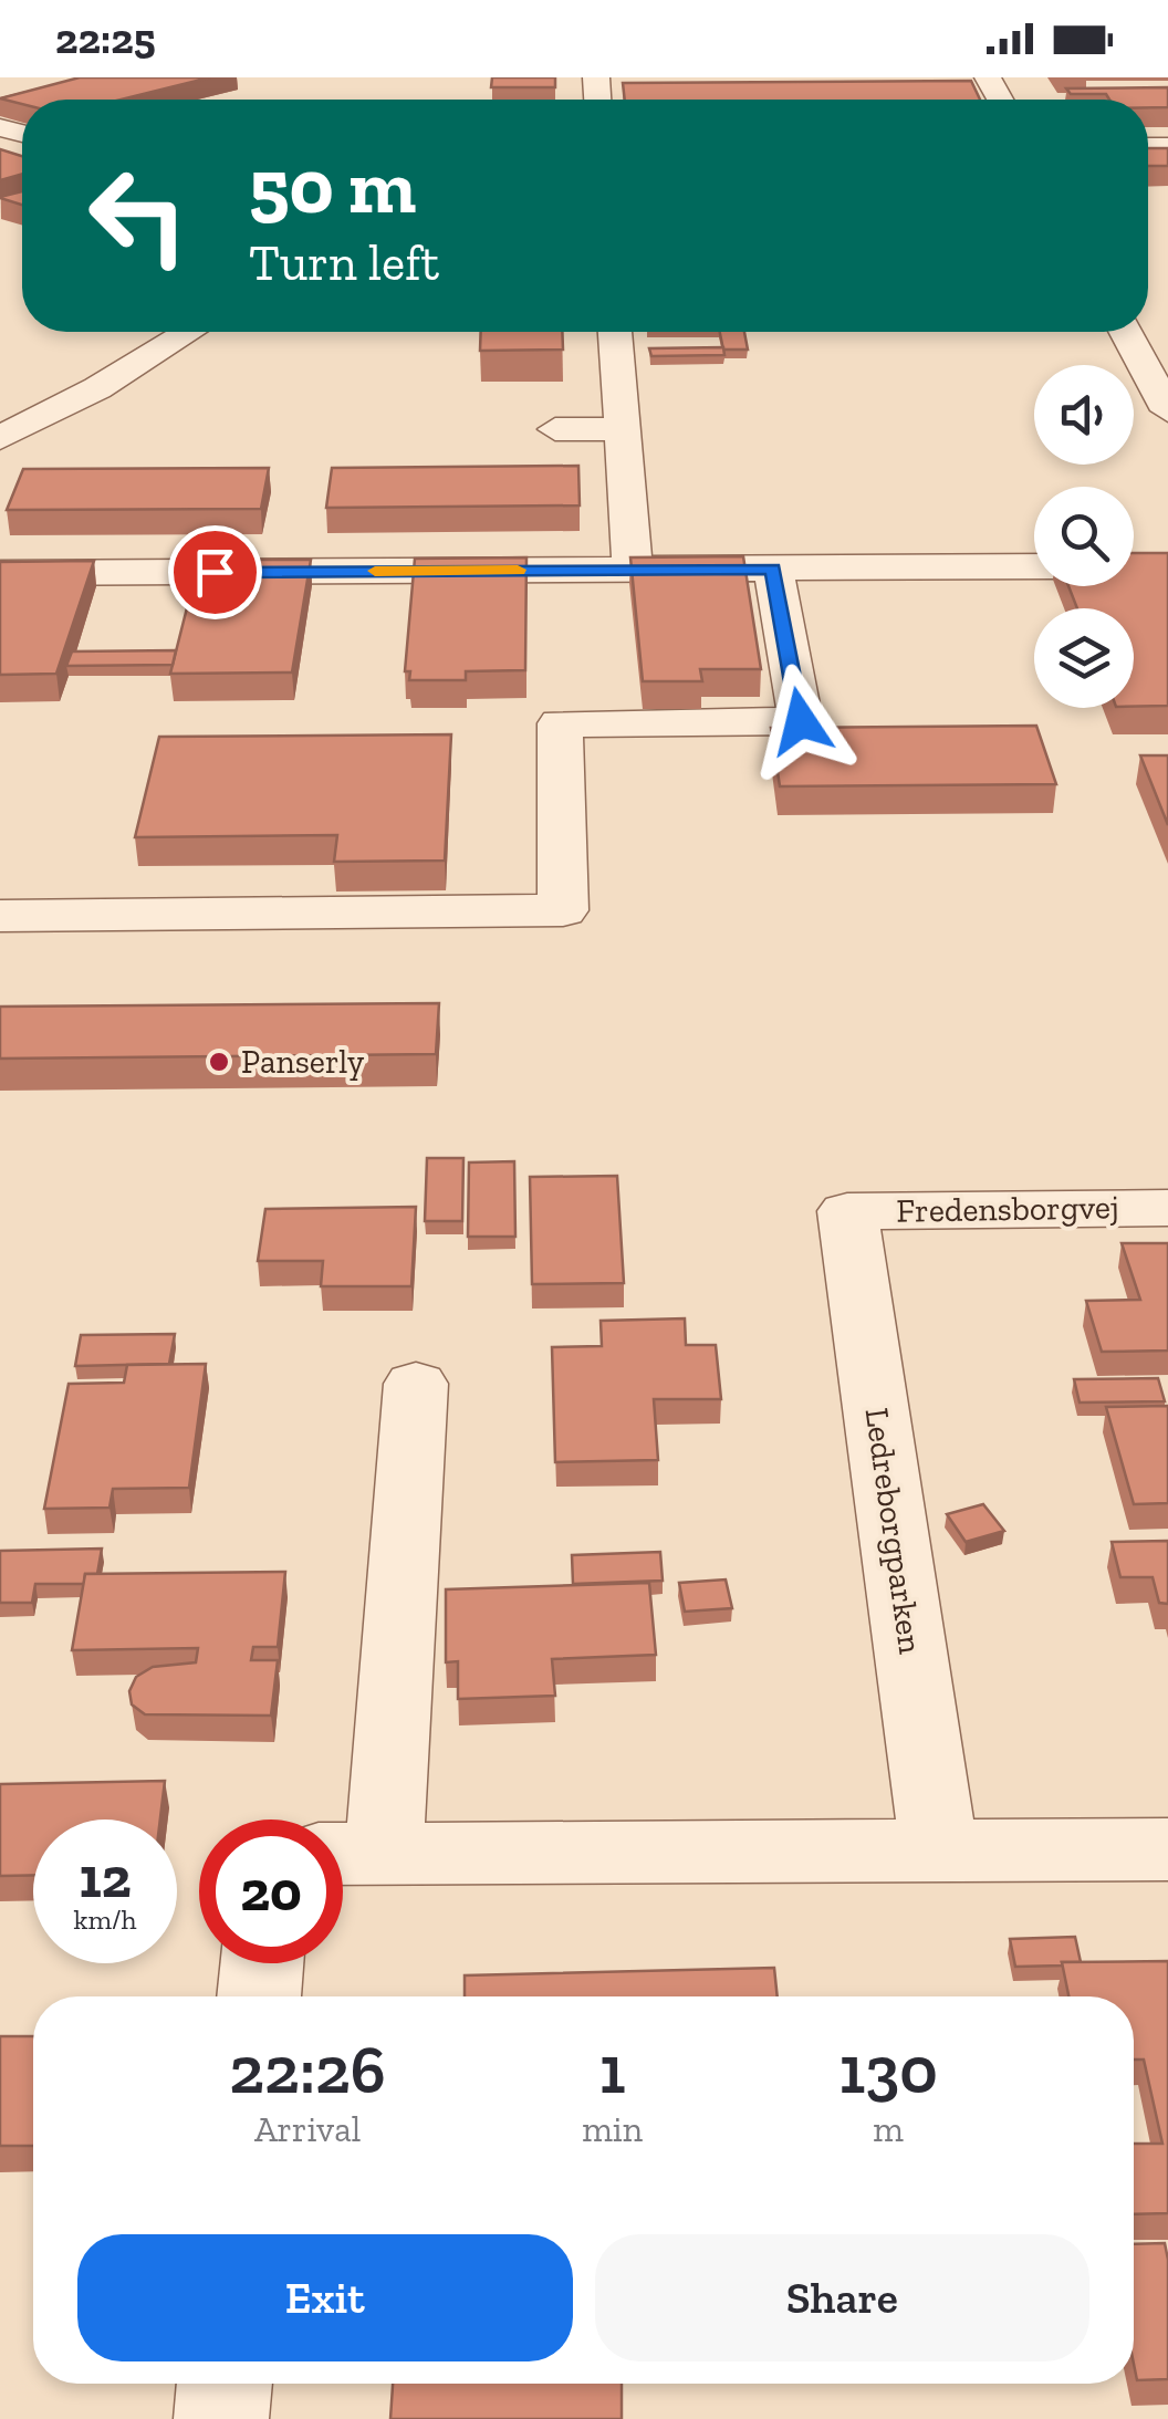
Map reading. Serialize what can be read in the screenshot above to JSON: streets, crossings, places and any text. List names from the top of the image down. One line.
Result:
{"streets":{"street":["Fredensborgvej","Ledreborgparken"]},"crossings":[["Fredensborgvej","Ledreborgparken"]],"places":["Panserly"],"page":{"status":"22:25","turn":["50 m","Turn left"],"speed":"12 km/h","limit":"20","eta":["22:26","Arrival","1","min","130","m"],"buttons":["Exit","Share"]}}
